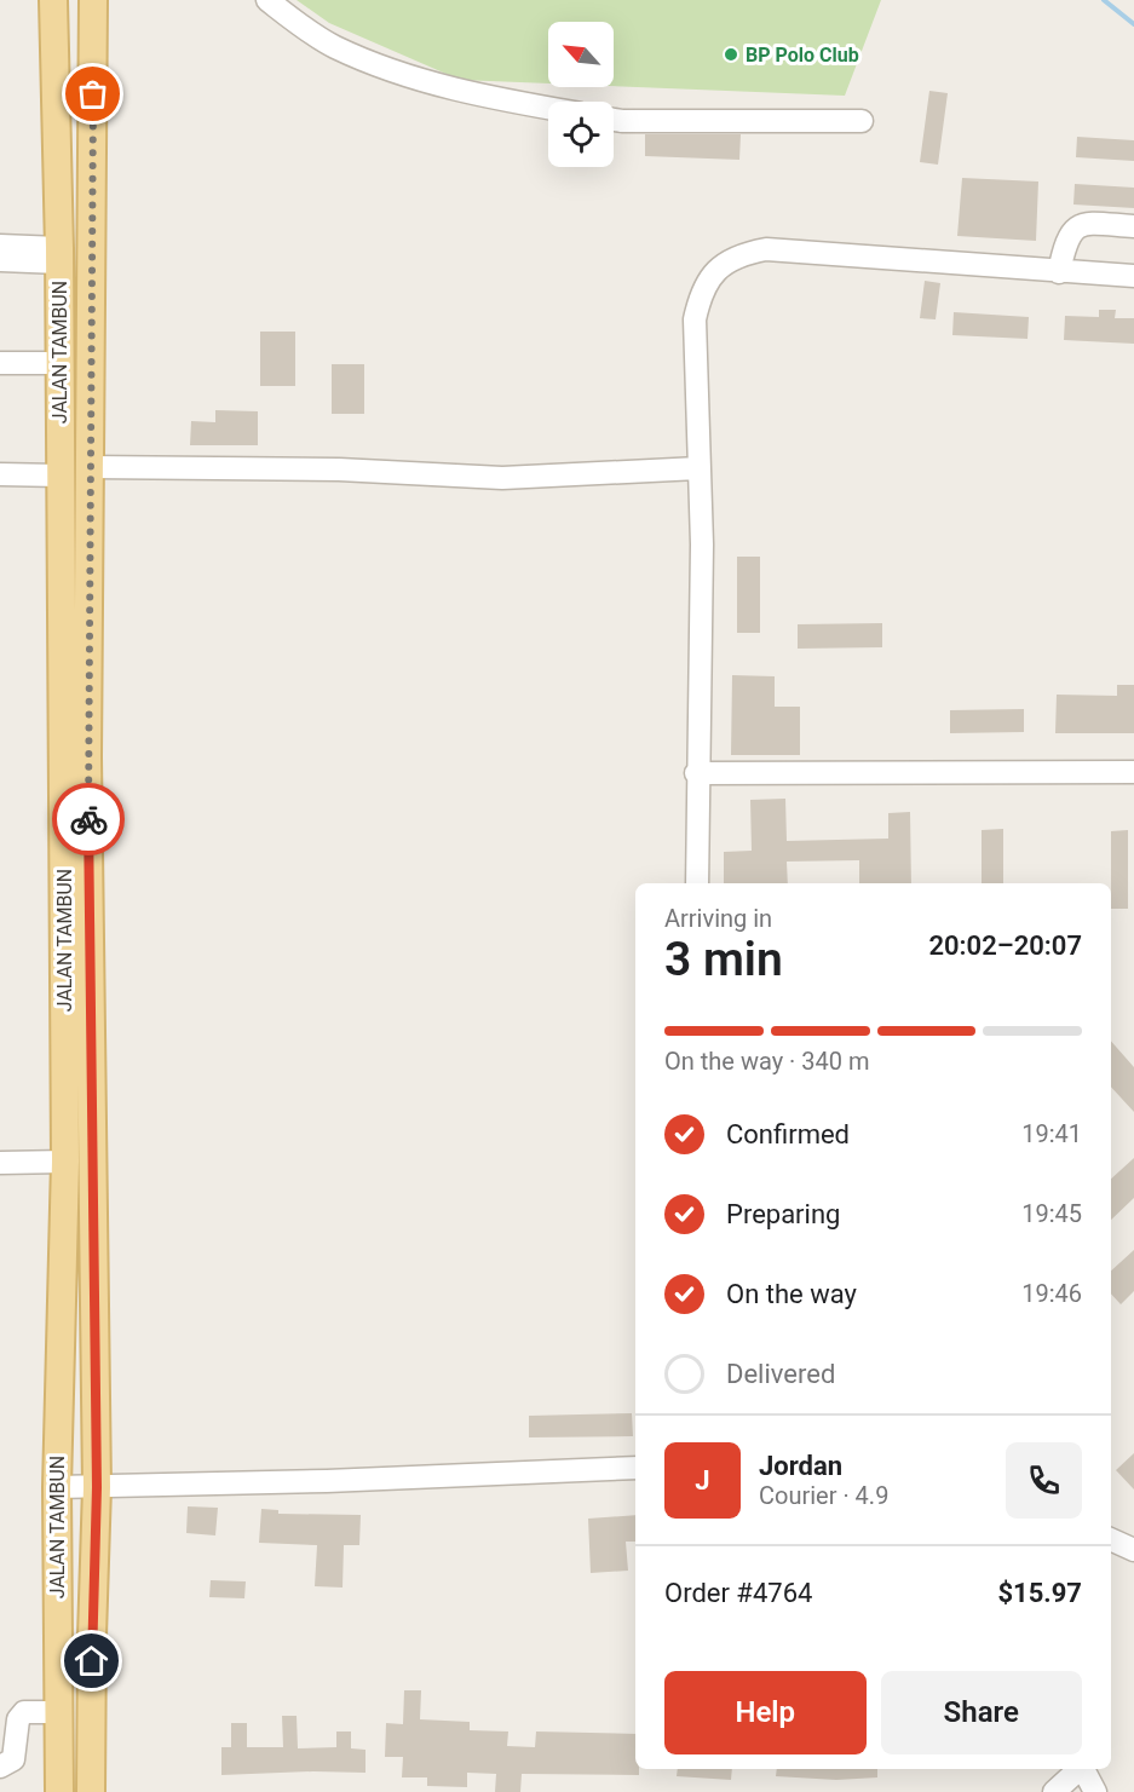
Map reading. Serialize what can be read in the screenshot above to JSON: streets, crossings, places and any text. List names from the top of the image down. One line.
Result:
{"streets":{"main road":["JALAN TAMBUN"]},"places":["BP Polo Club"],"north":"top left","page":{"heading":["3 min","Arriving in","20:02–20:07"],"panel":["Jordan","Courier · 4.9","Order #4764","$15.97"],"bar":"On the way · 340 m","list":[["Confirmed","19:41"],["Preparing","19:45"],["On the way","19:46"],"Delivered"],"round":"J","buttons":["Help","Share"]}}
